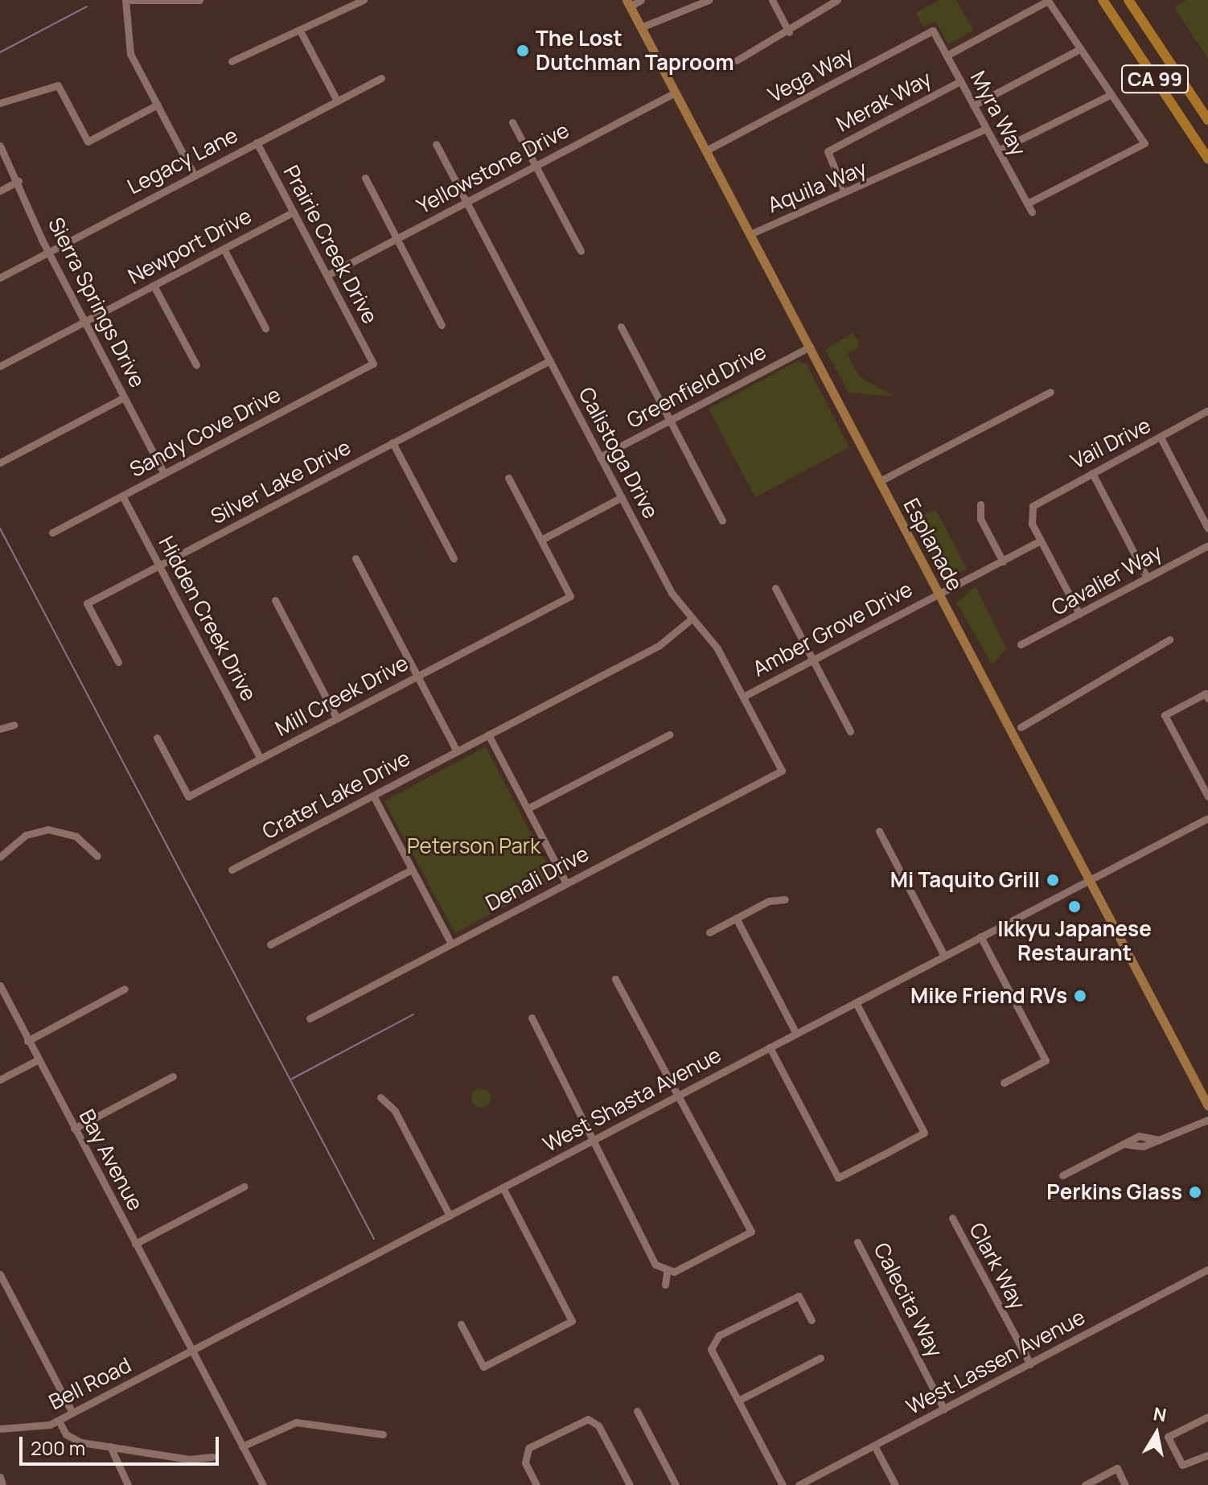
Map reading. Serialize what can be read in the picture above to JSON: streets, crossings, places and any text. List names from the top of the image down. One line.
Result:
{"streets":{"highway":["CA 99"],"main road":["Esplanade"],"street":["Vega Way","Merak Way","Myra Way","Legacy Lane","Yellowstone Drive","Aquila Way","Prairie Creek Drive","Newport Drive","Sierra Springs Drive","Greenfield Drive","Sandy Cove Drive","Vail Drive","Calistoga Drive","Silver Lake Drive","Cavalier Way","Hidden Creek Drive","Amber Grove Drive","Mill Creek Drive","Crater Lake Drive","Denali Drive","West Shasta Avenue","Bay Avenue","Clark Way","Calecita Way","West Lassen Avenue","Bell Road"]},"crossings":[["Vega Way","Myra Way"],["Vega Way","Esplanade"],["Merak Way","Myra Way"],["Merak Way","Aquila Way"],["Myra Way","Aquila Way"],["Legacy Lane","Prairie Creek Drive"],["Legacy Lane","Sierra Springs Drive"],["Yellowstone Drive","Prairie Creek Drive"],["Yellowstone Drive","Calistoga Drive"],["Yellowstone Drive","Esplanade"],["Aquila Way","Esplanade"],["Prairie Creek Drive","Newport Drive"],["Prairie Creek Drive","Sandy Cove Drive"],["Newport Drive","Sierra Springs Drive"],["Sierra Springs Drive","Sandy Cove Drive"],["Greenfield Drive","Calistoga Drive"],["Greenfield Drive","Esplanade"],["Sandy Cove Drive","Hidden Creek Drive"],["Vail Drive","Amber Grove Drive"],["Calistoga Drive","Silver Lake Drive"],["Calistoga Drive","Amber Grove Drive"],["Calistoga Drive","Denali Drive"],["Silver Lake Drive","Hidden Creek Drive"],["Esplanade","Amber Grove Drive"],["Esplanade","West Shasta Avenue"],["Hidden Creek Drive","Mill Creek Drive"],["West Shasta Avenue","Bay Avenue"],["West Shasta Avenue","Bell Road"],["Bay Avenue","Bell Road"],["Clark Way","West Lassen Avenue"],["Calecita Way","West Lassen Avenue"]],"parks":["Peterson Park"],"places":["The Lost Dutchman Taproom","Mi Taquito Grill","Ikkyu Japanese Restaurant","Mike Friend RVs","Perkins Glass"],"scale_bar":"200 m","north":"top"}
